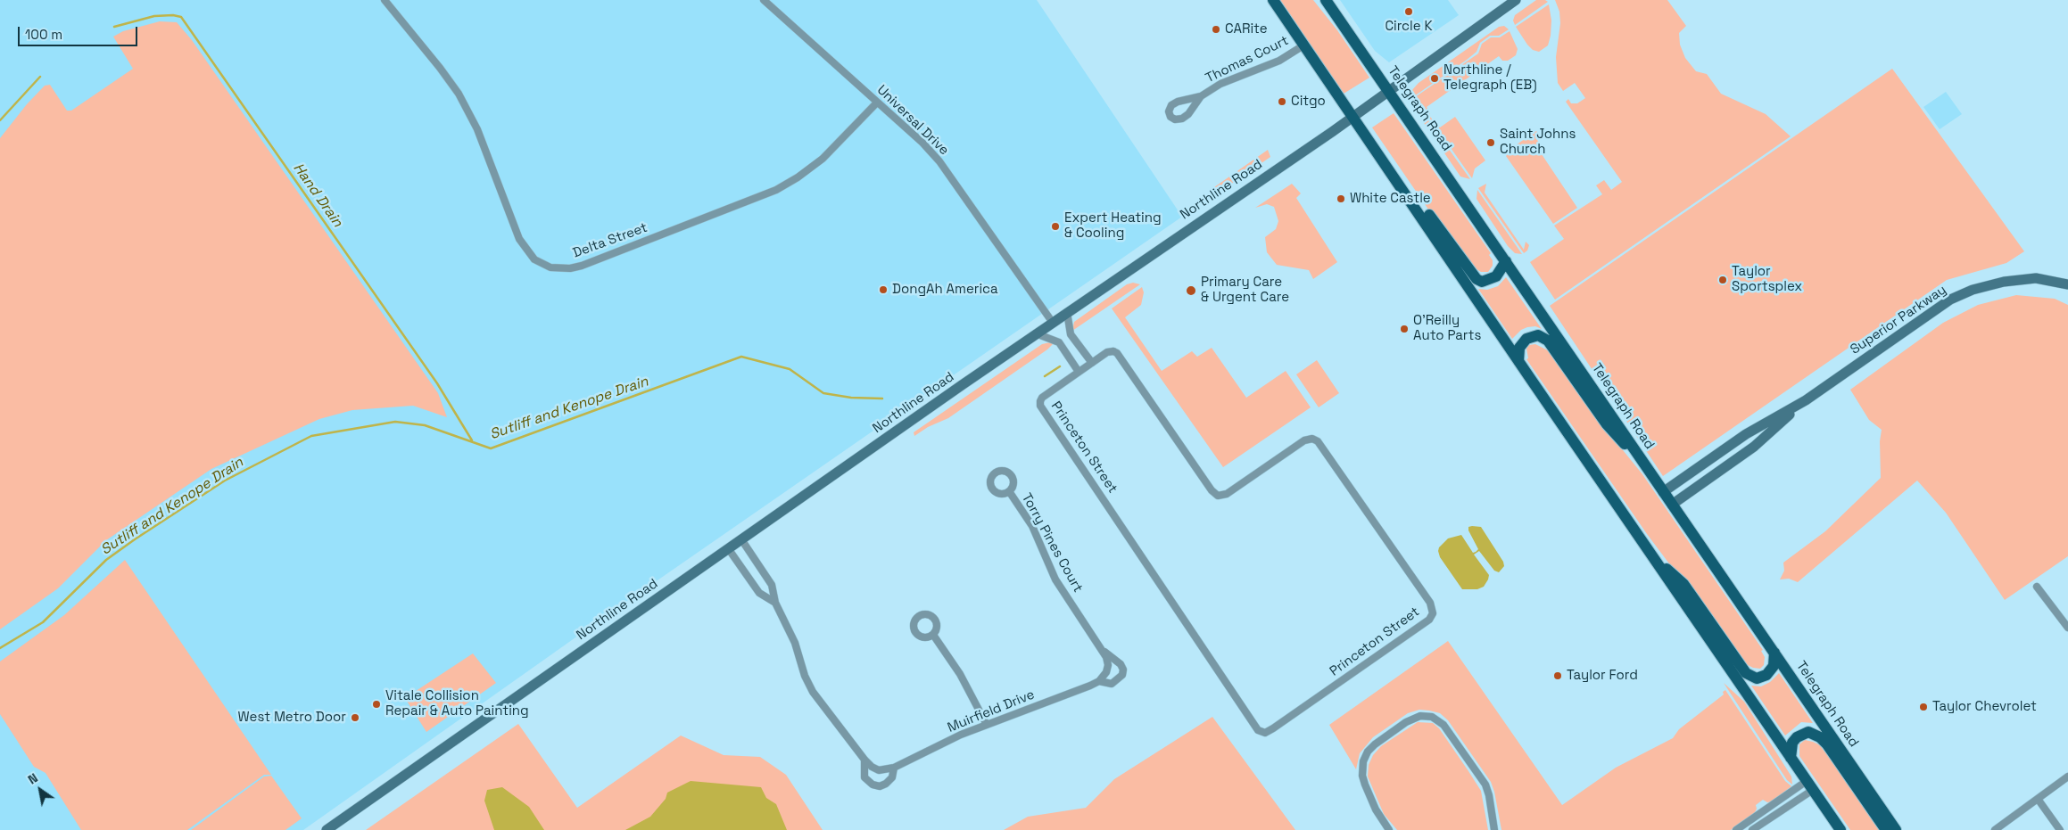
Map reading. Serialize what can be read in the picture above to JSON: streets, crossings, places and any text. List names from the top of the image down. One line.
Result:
{"streets":{"main road":["Telegraph Road","Northline Road","Superior Parkway"],"street":["Thomas Court","Universal Drive","Delta Street","Princeton Street","Torry Pines Court","Muirfield Drive"]},"crossings":[["Telegraph Road","Northline Road"],["Telegraph Road","Superior Parkway"],["Universal Drive","Northline Road"],["Universal Drive","Delta Street"],["Torry Pines Court","Muirfield Drive"]],"water":["Hand Drain","Sutliff and Kenope Drain"],"places":["Circle K","CARite","Northline / Telegraph (EB)","Citgo","Saint Johns Church","White Castle","Expert Heating & Cooling","Taylor Sportsplex","DongAh America","Primary Care & Urgent Care","O'Reilly Auto Parts","Taylor Ford","Vitale Collision Repair & Auto Painting","Taylor Chevrolet","West Metro Door"],"scale_bar":"100 m","north":"top left"}
